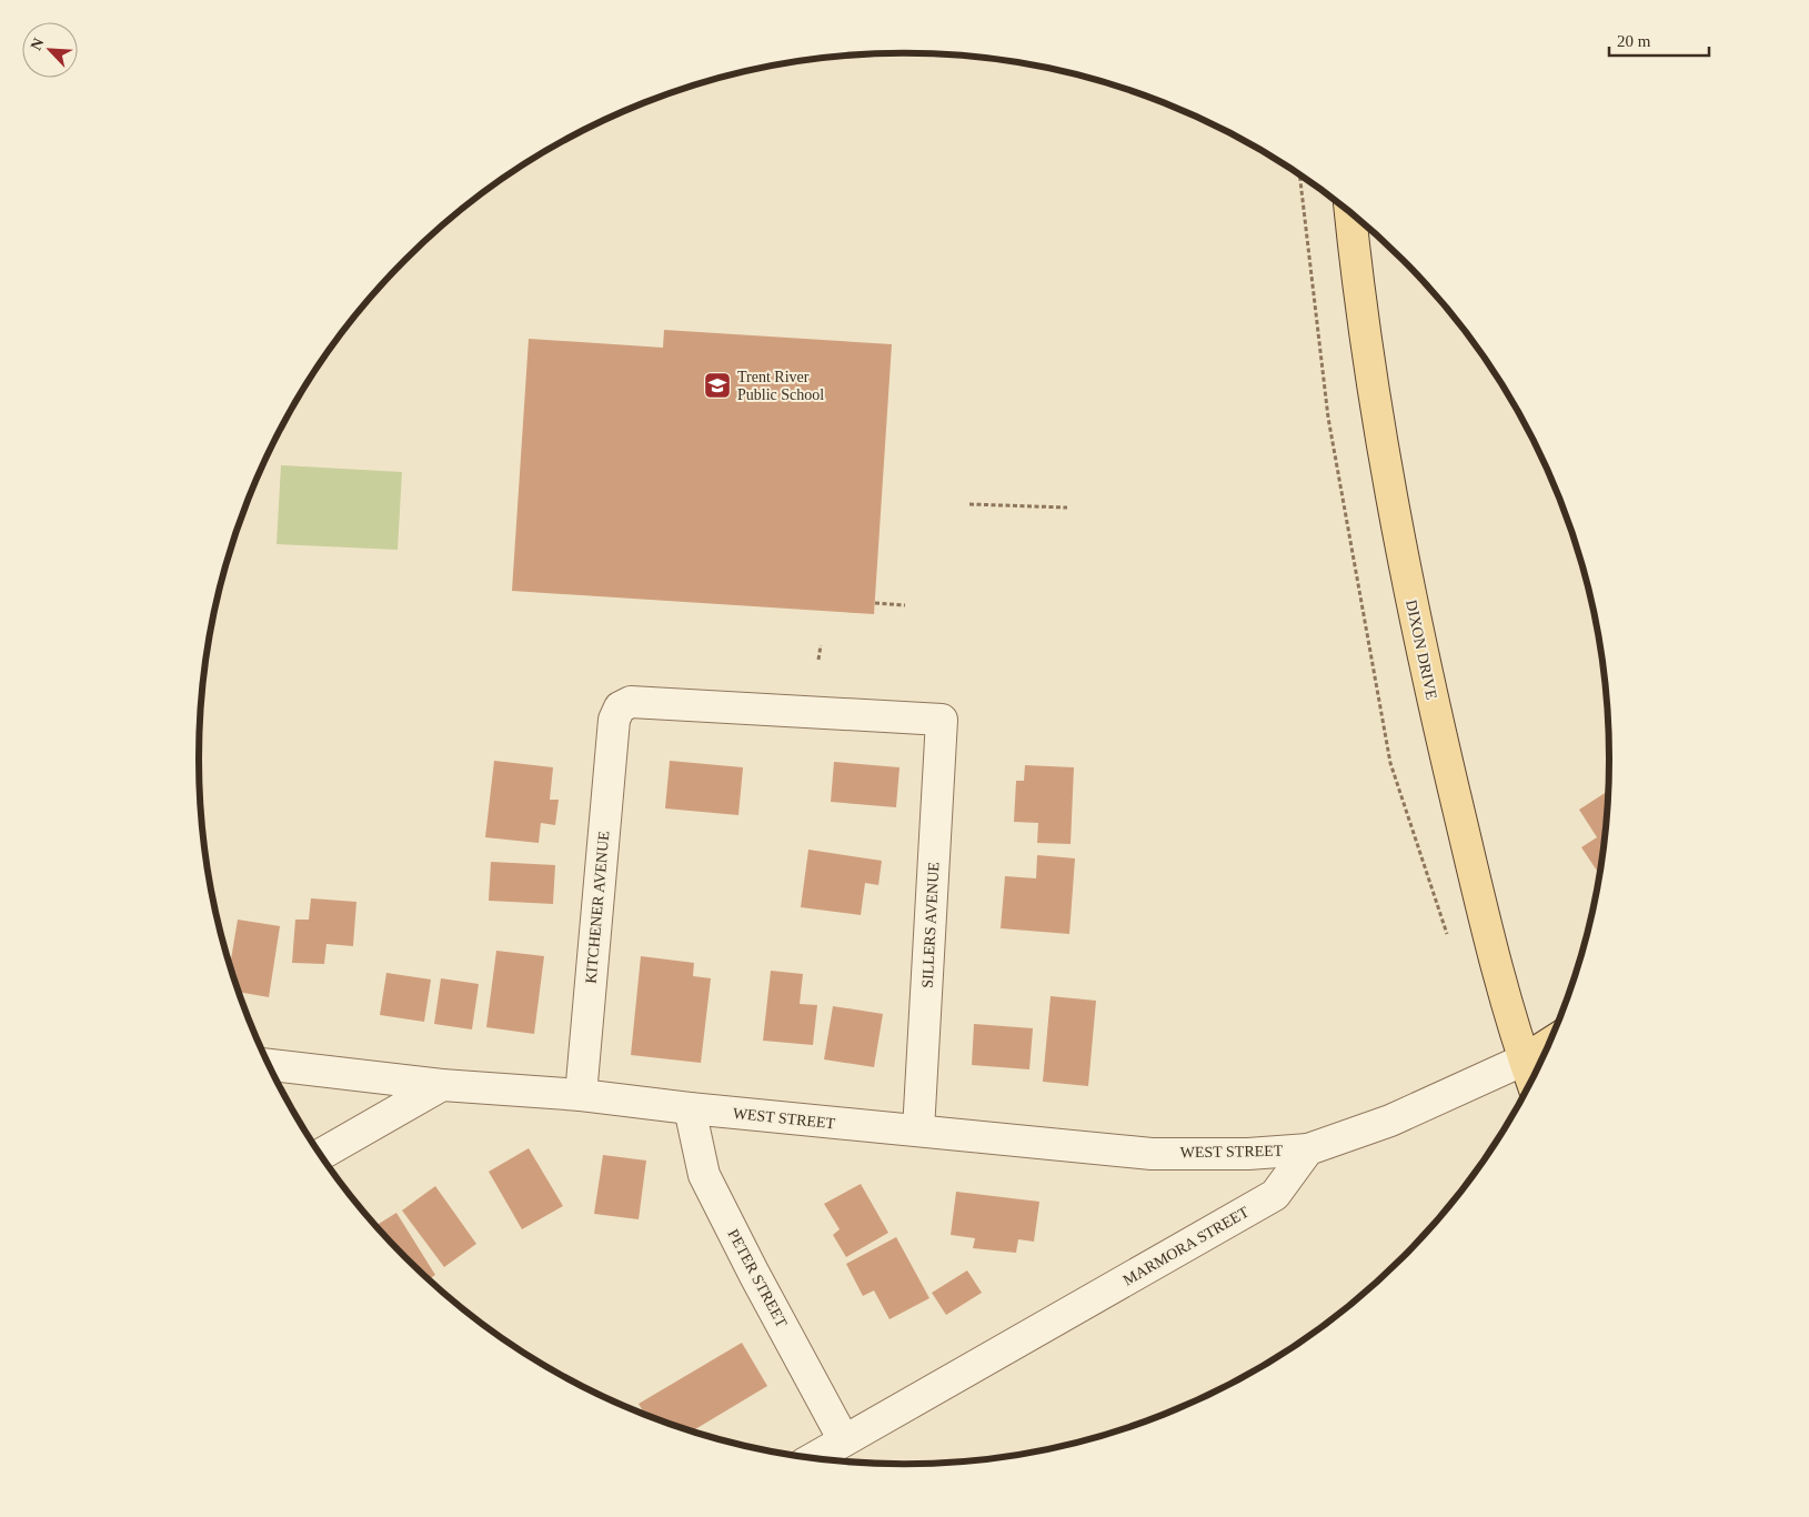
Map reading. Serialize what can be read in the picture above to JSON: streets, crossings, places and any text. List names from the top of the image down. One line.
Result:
{"streets":{"main road":["DIXON DRIVE"],"street":["KITCHENER AVENUE","SILLERS AVENUE","WEST STREET","MARMORA STREET","PETER STREET"]},"crossings":[["KITCHENER AVENUE","SILLERS AVENUE"],["KITCHENER AVENUE","WEST STREET"],["SILLERS AVENUE","WEST STREET"],["WEST STREET","MARMORA STREET"],["WEST STREET","PETER STREET"],["MARMORA STREET","PETER STREET"]],"places":{"school or university":["Trent River Public School"]},"scale_bar":"20 m","north":"top left"}
